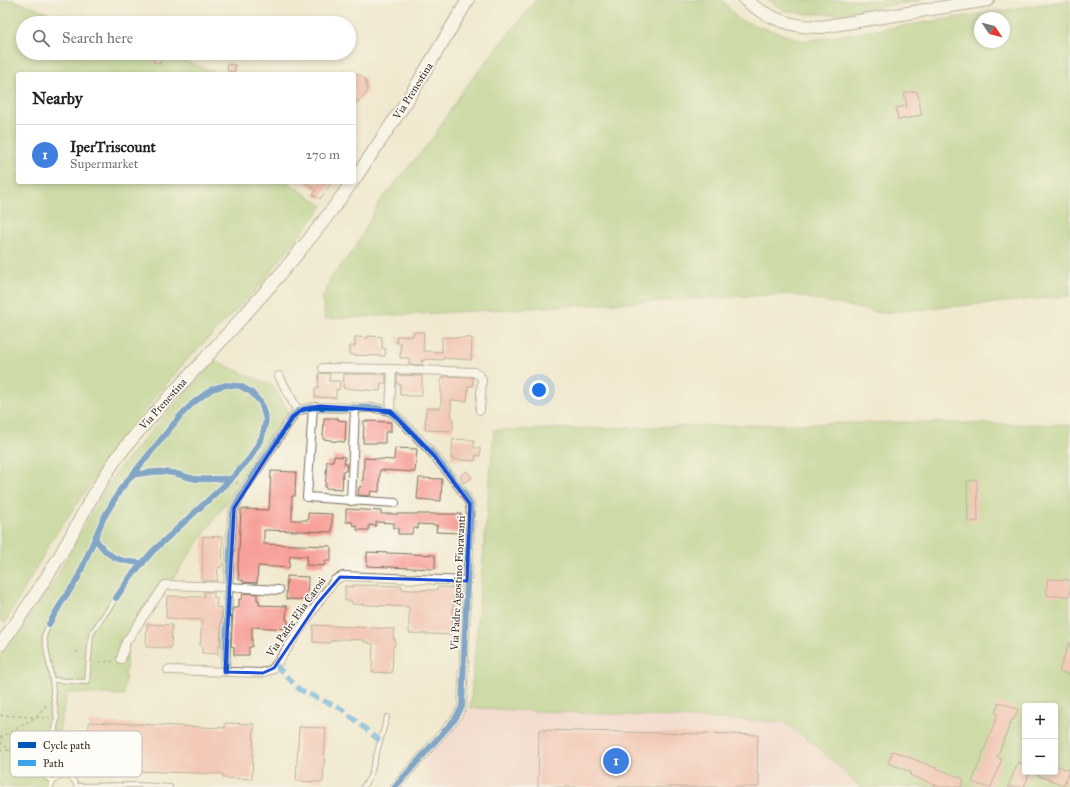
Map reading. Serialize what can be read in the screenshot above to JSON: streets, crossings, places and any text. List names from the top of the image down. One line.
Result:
{"streets":{"main road":["Via Prenestina"],"street":["Via Padre Agostino Fioravanti","Via Padre Elia Carosi"]},"crossings":[["Via Padre Agostino Fioravanti","Via Padre Elia Carosi"]],"legend":["Cycle path","Path"],"north":"bottom right","page":{"search":"Search here","heading":"Nearby","list":[{"mark":"1","name":"IperTriscount","note":"Supermarket","value":"270 m"}],"map_buttons":["+","−"],"pins":"1"}}
